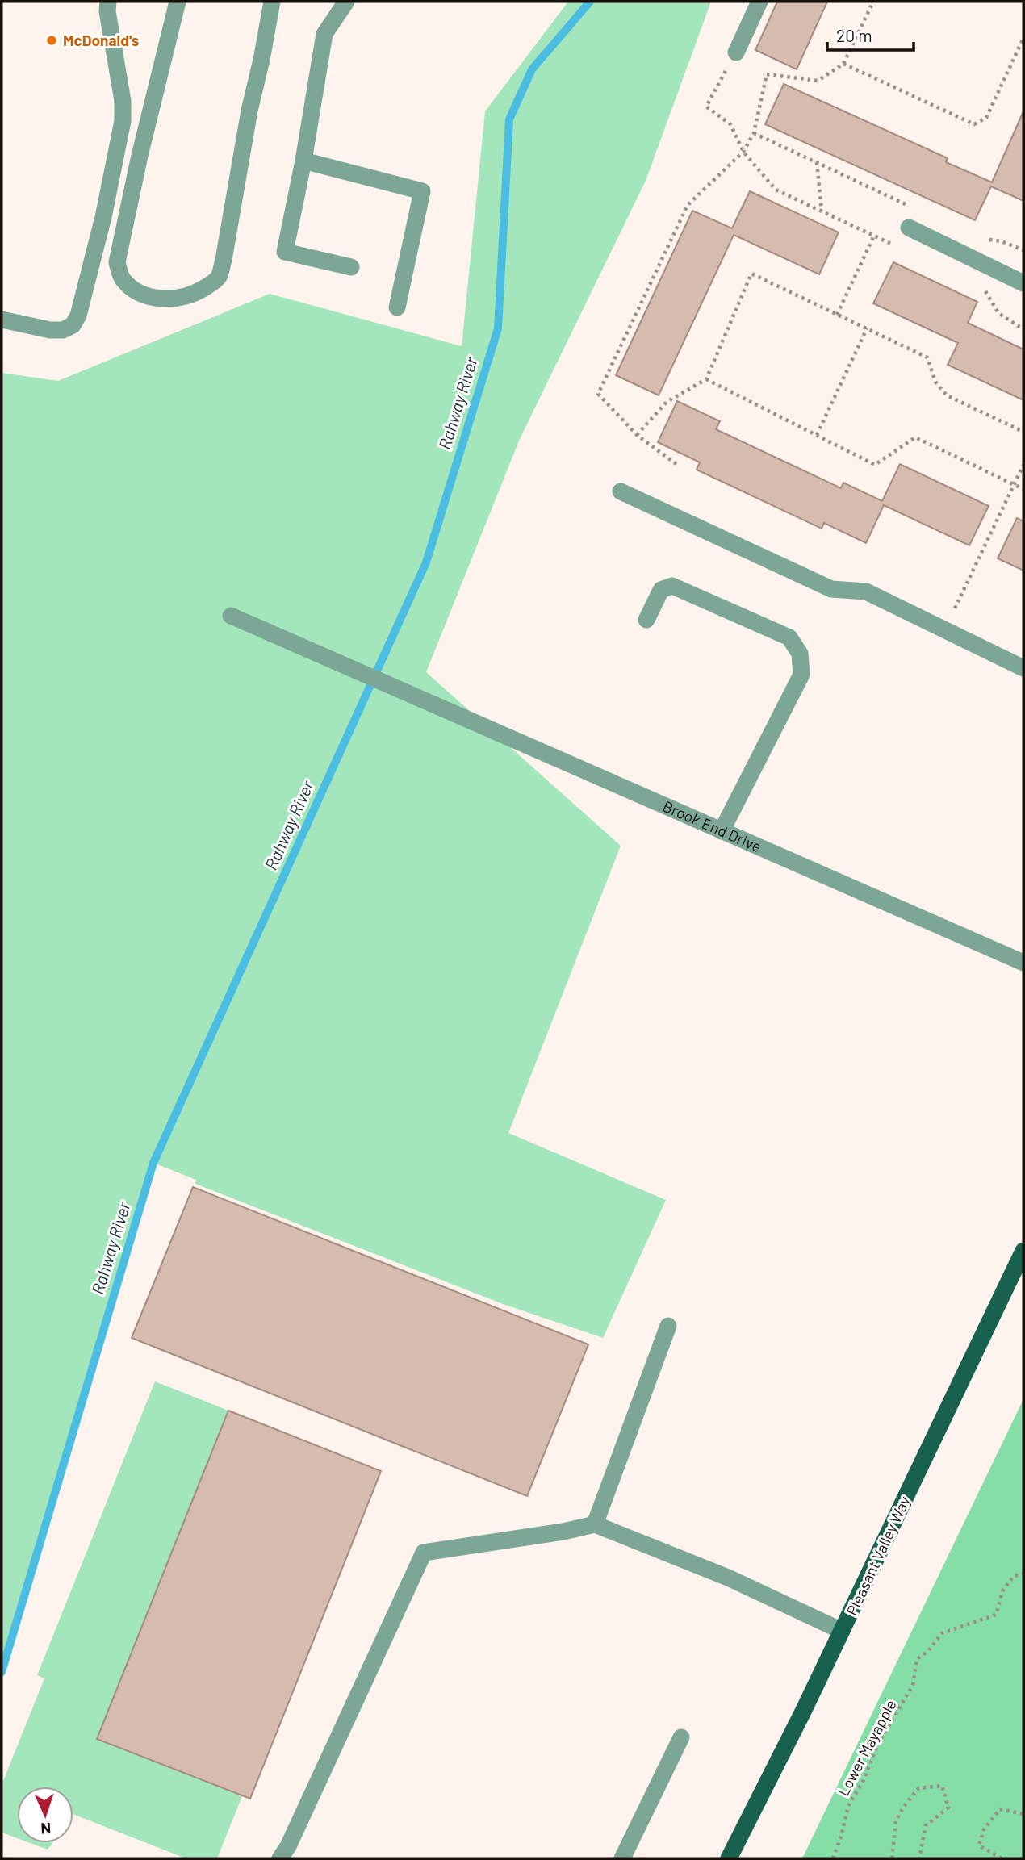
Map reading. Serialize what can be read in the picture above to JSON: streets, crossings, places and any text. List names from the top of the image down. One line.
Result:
{"streets":{"main road":["Pleasant Valley Way"],"street":["Brook End Drive"],"path":["Lower Mayapple"]},"water":["Rahway River"],"places":["McDonald's"],"scale_bar":"20 m","north":"bottom"}
